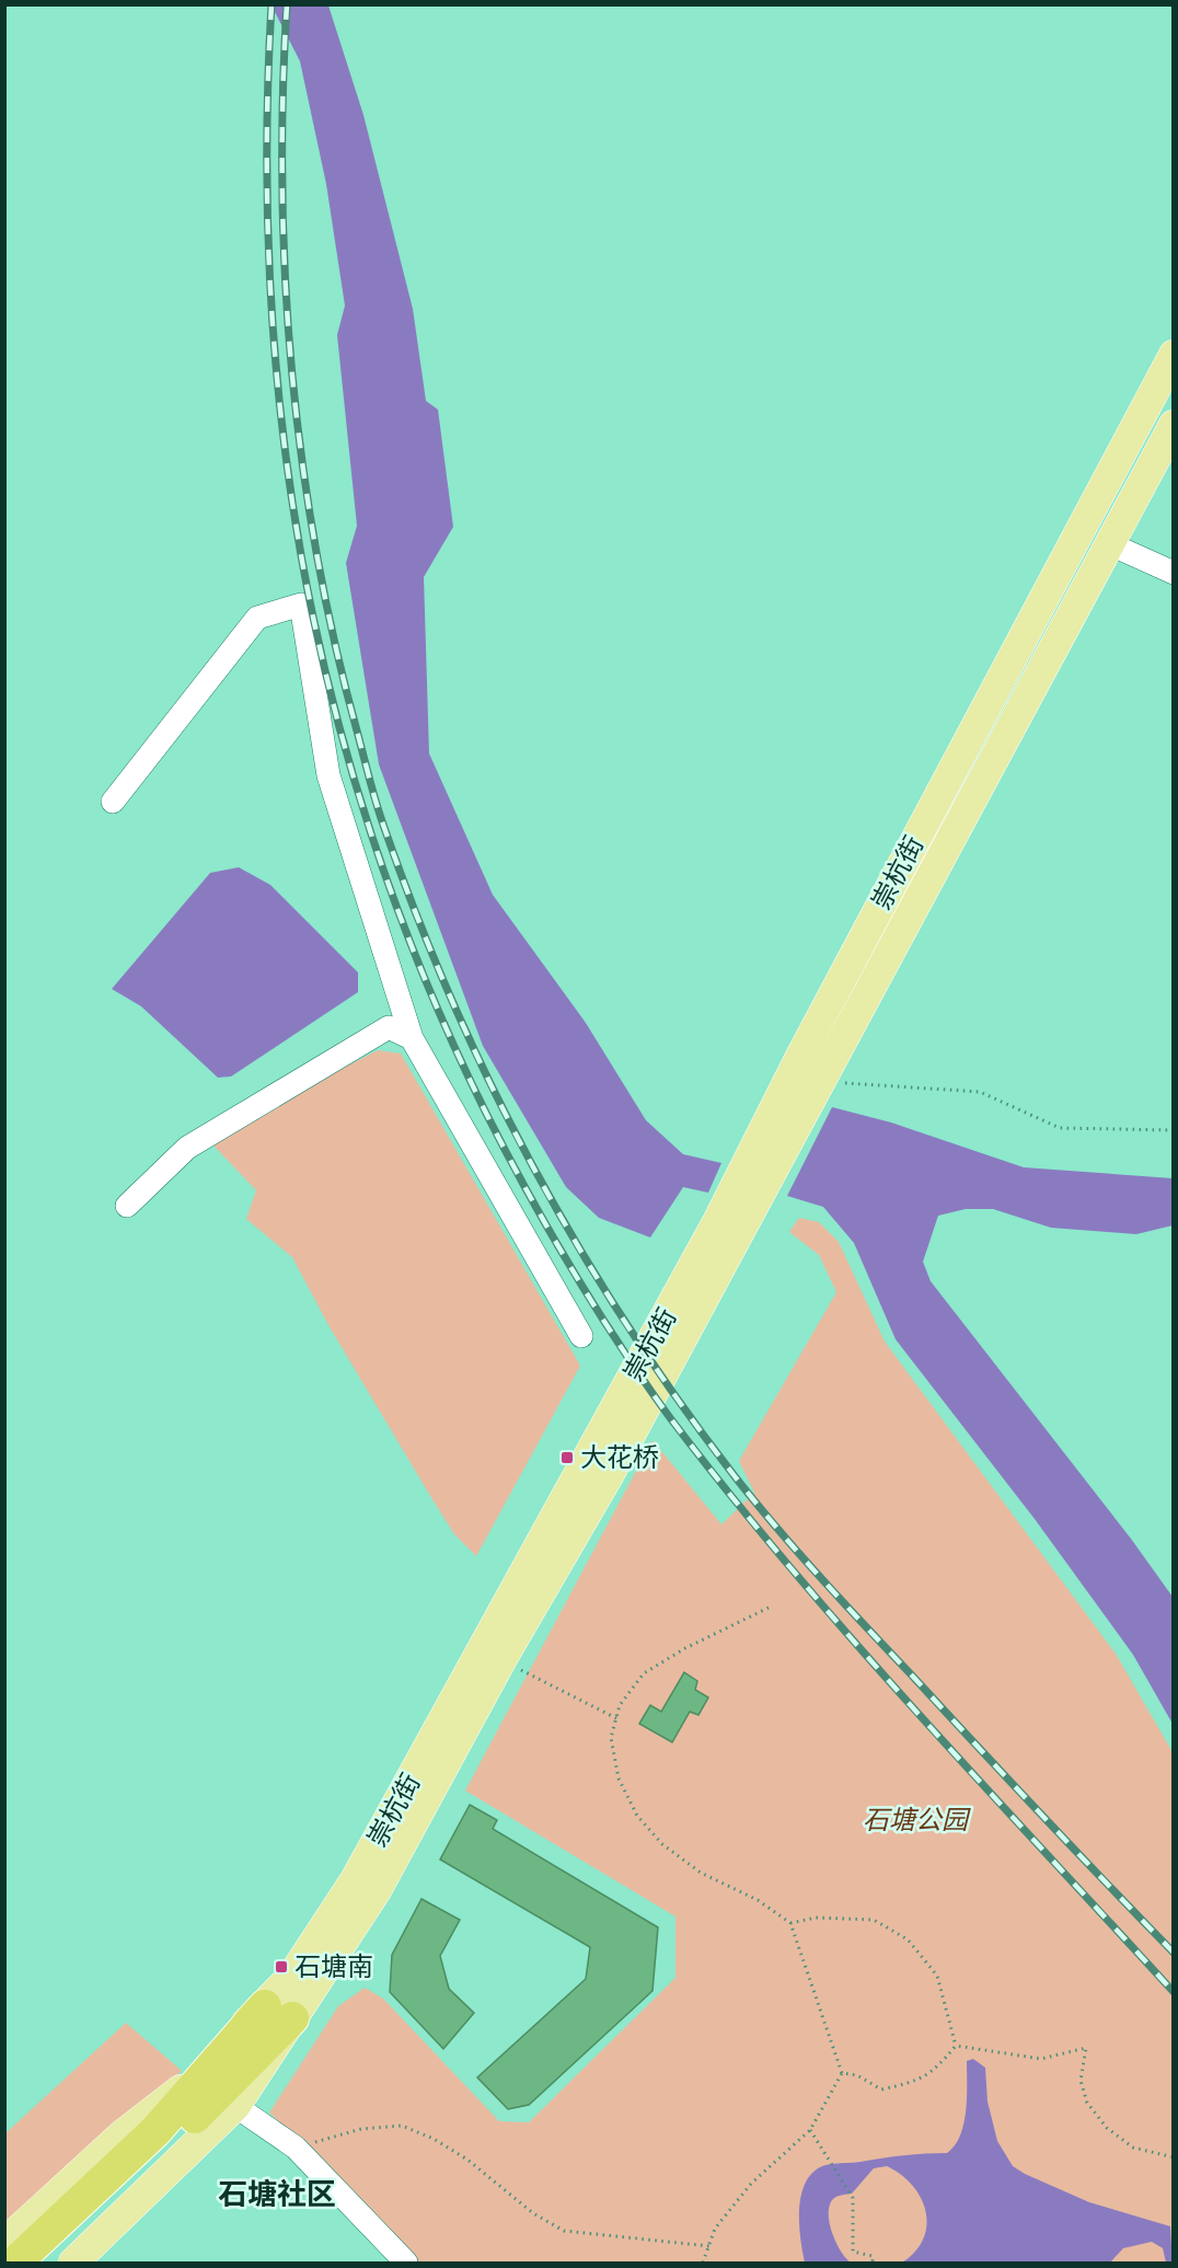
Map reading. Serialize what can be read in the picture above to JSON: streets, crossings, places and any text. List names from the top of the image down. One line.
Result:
{"streets":{"main road":["崇杭街"]},"districts":["石塘社区"],"parks":["石塘公园"],"places":{"transit":["大花桥","石塘南"]}}
